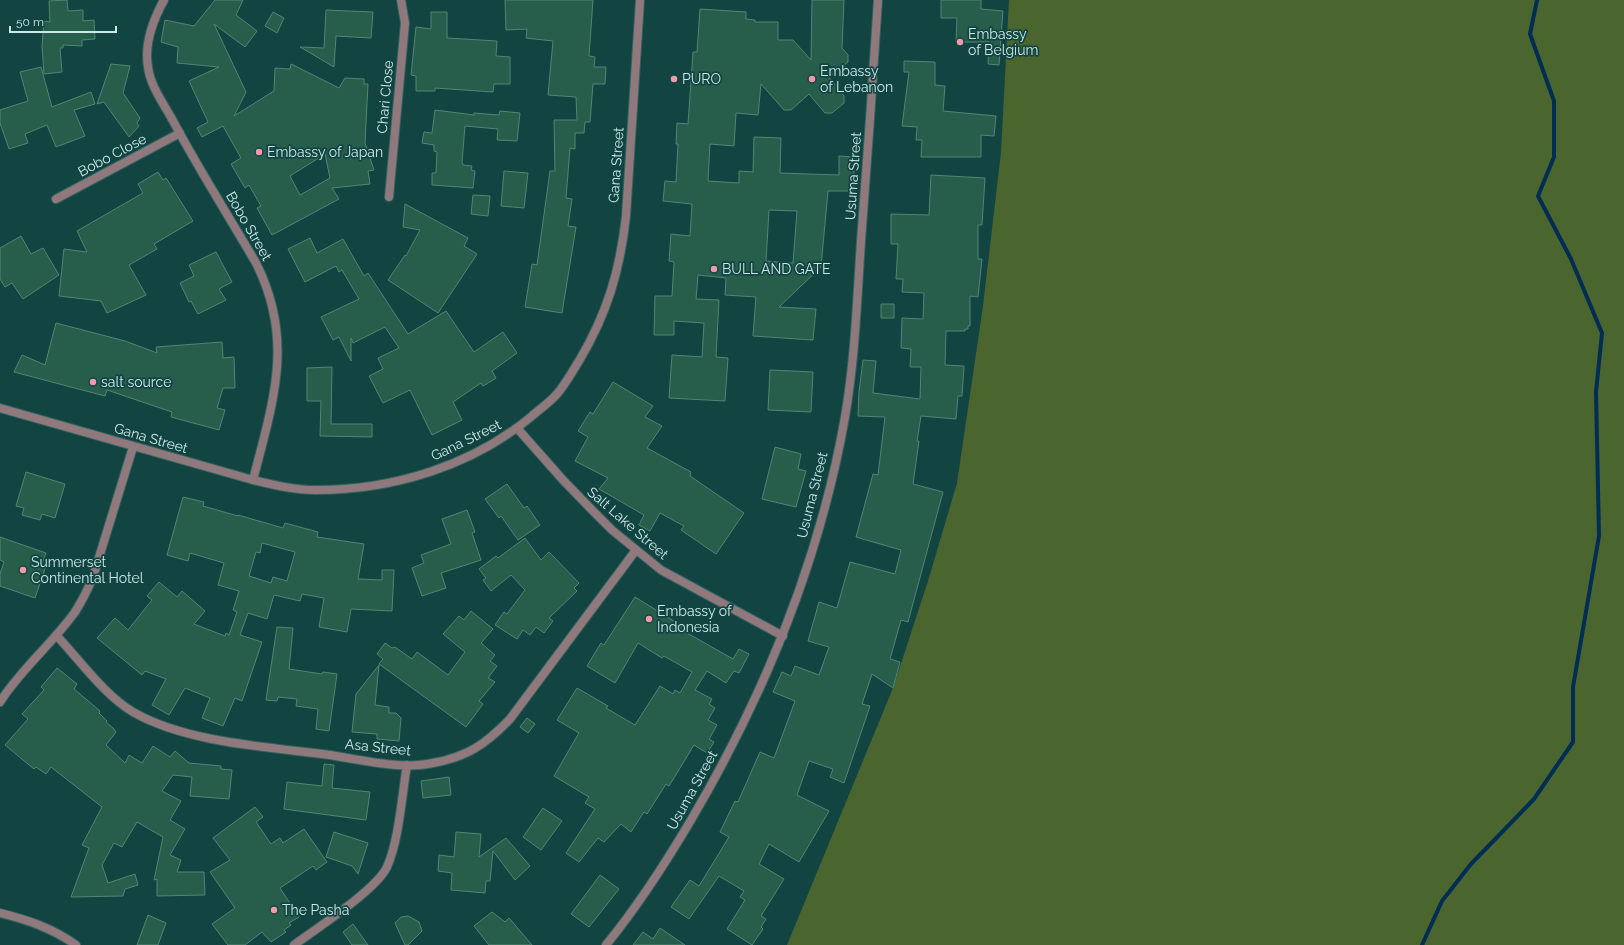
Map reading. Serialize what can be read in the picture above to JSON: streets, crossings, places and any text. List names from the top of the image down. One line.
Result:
{"streets":{"street":["Chari Close","Bobo Close","Gana Street","Usuma Street","Bobo Street","Salt Lake Street","Asa Street"]},"crossings":[["Bobo Close","Bobo Street"],["Gana Street","Bobo Street"],["Gana Street","Salt Lake Street"],["Usuma Street","Salt Lake Street"],["Salt Lake Street","Asa Street"]],"places":["Embassy of Belgium","PURO","Embassy of Lebanon","Embassy of Japan","BULL AND GATE","salt source","Summerset Continental Hotel","Embassy of Indonesia","The Pasha"],"scale_bar":"50 m"}
